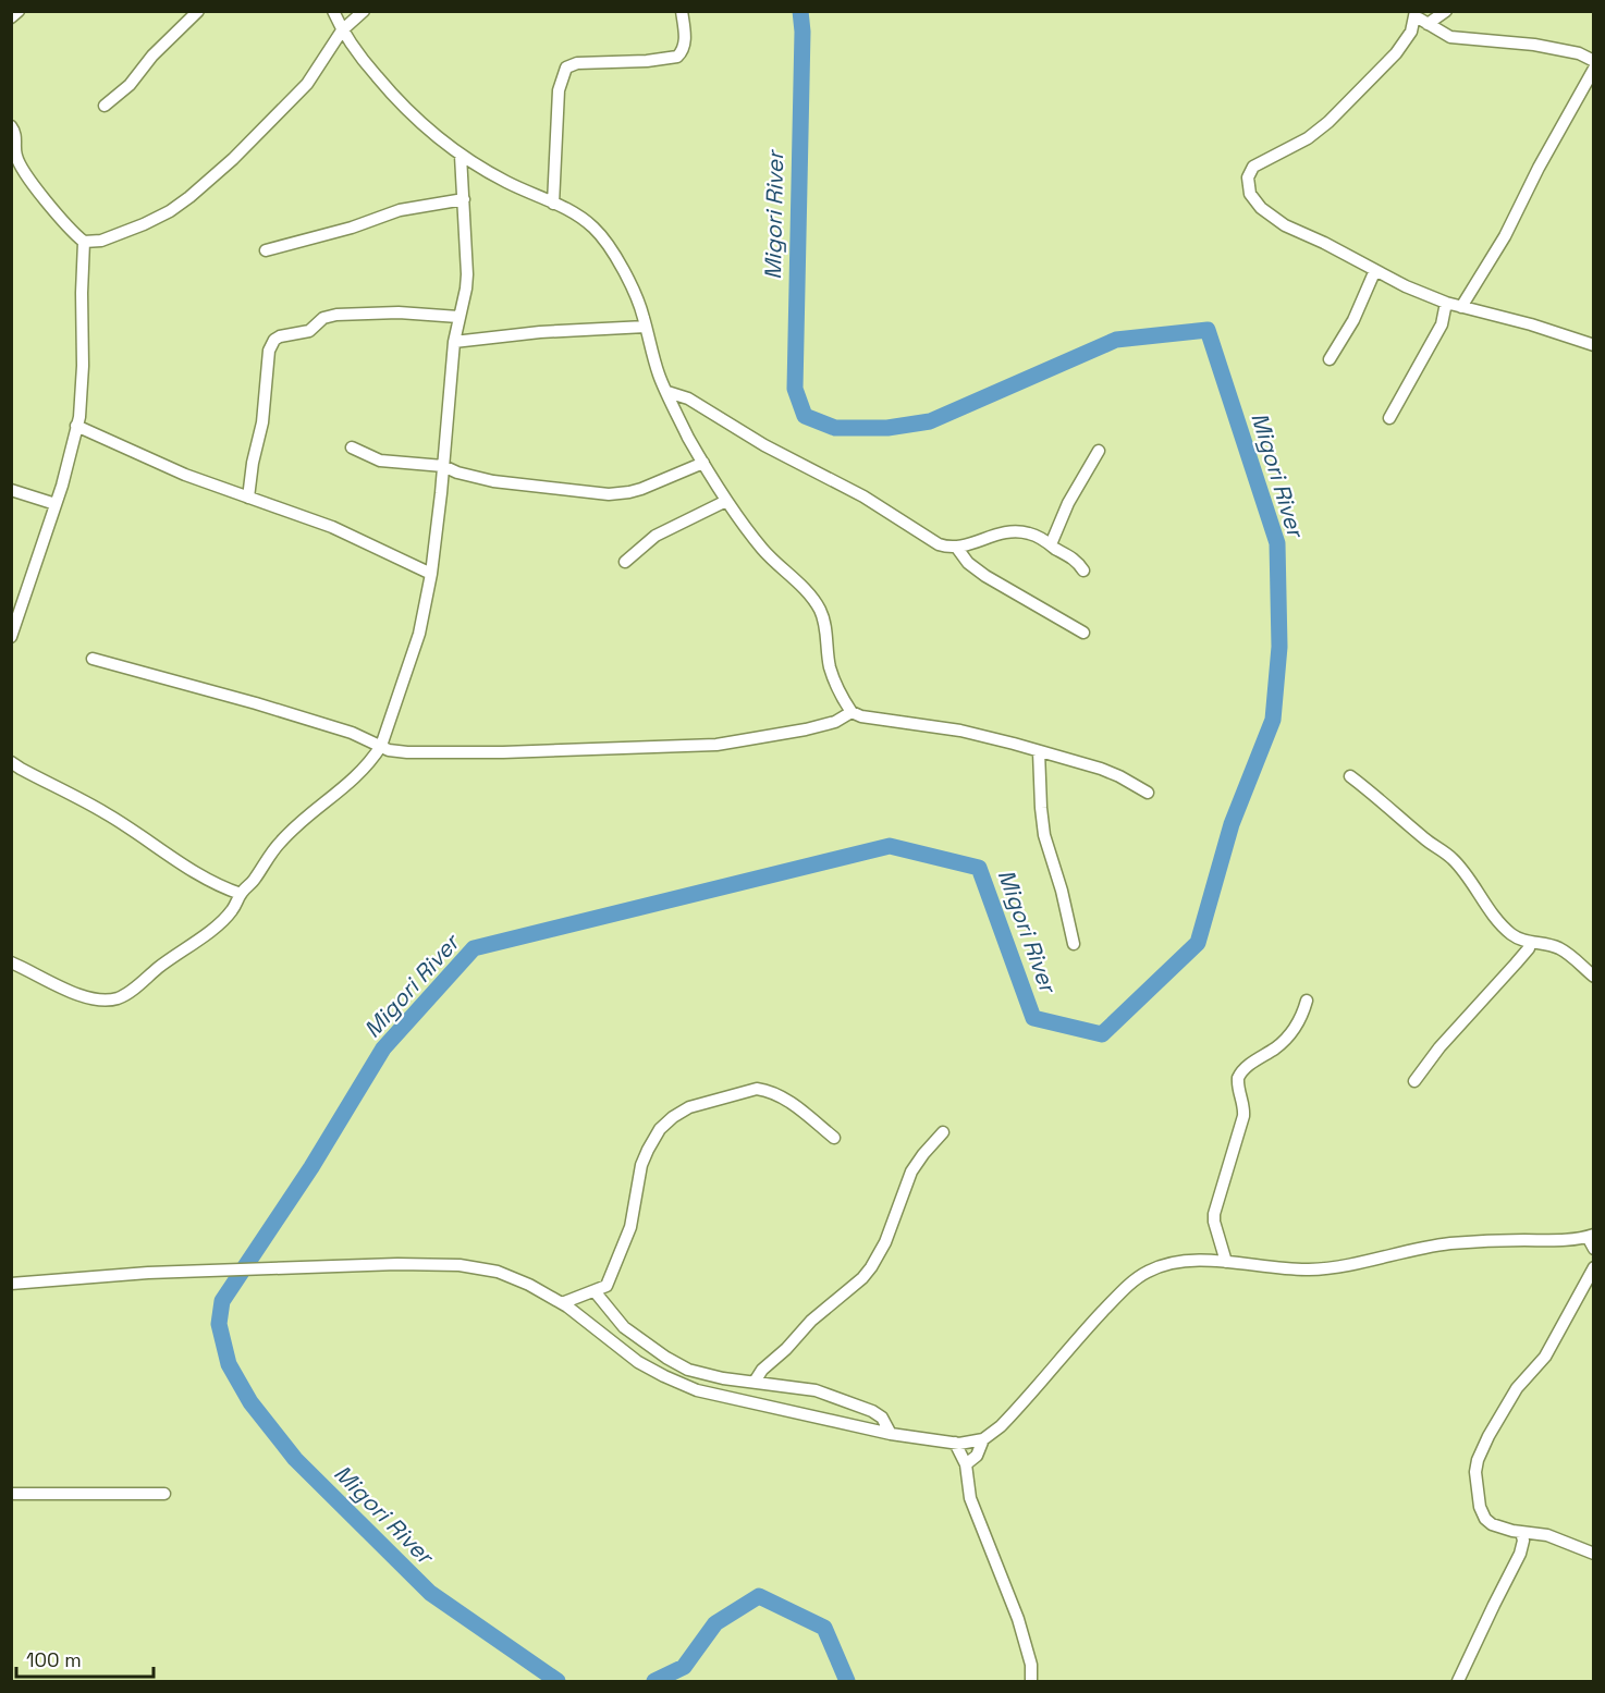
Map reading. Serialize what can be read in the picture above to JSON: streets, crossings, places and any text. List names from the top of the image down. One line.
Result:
{"water":["Migori River"],"scale_bar":"100 m"}
